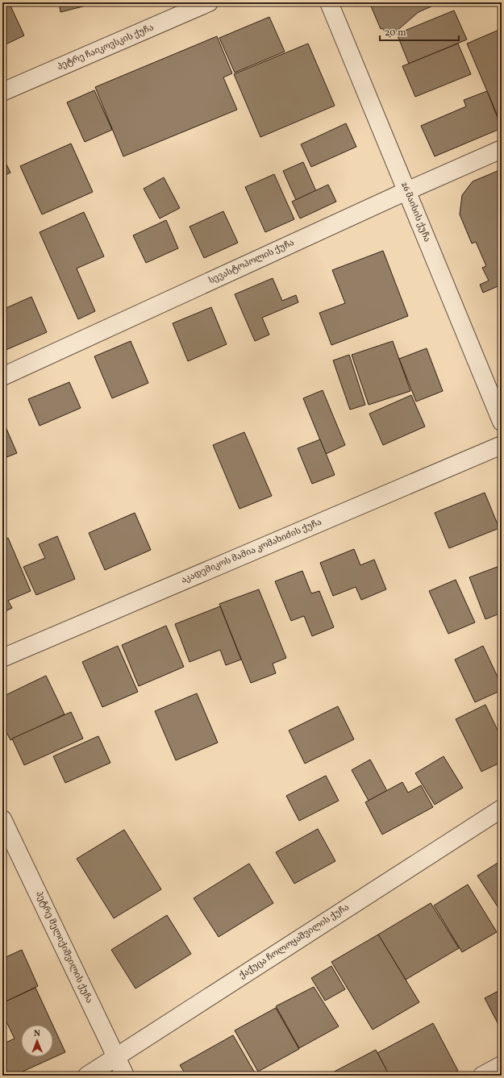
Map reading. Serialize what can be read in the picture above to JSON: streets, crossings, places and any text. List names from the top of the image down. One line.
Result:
{"streets":{"street":["პეტრე ჩაიკოვსკის ქუჩა","26 მაისის ქუჩა","სევასტოპოლის ქუჩა","აკადემიკოს მამია კომახიძის ქუჩა","ქაქუცა ჩოლოყაშვილის ქუჩა","პეტრე მელიქიშვილის ქუჩა"]},"crossings":[["26 მაისის ქუჩა","სევასტოპოლის ქუჩა"],["ქაქუცა ჩოლოყაშვილის ქუჩა","პეტრე მელიქიშვილის ქუჩა"]],"scale_bar":"20 m","north":"top"}
